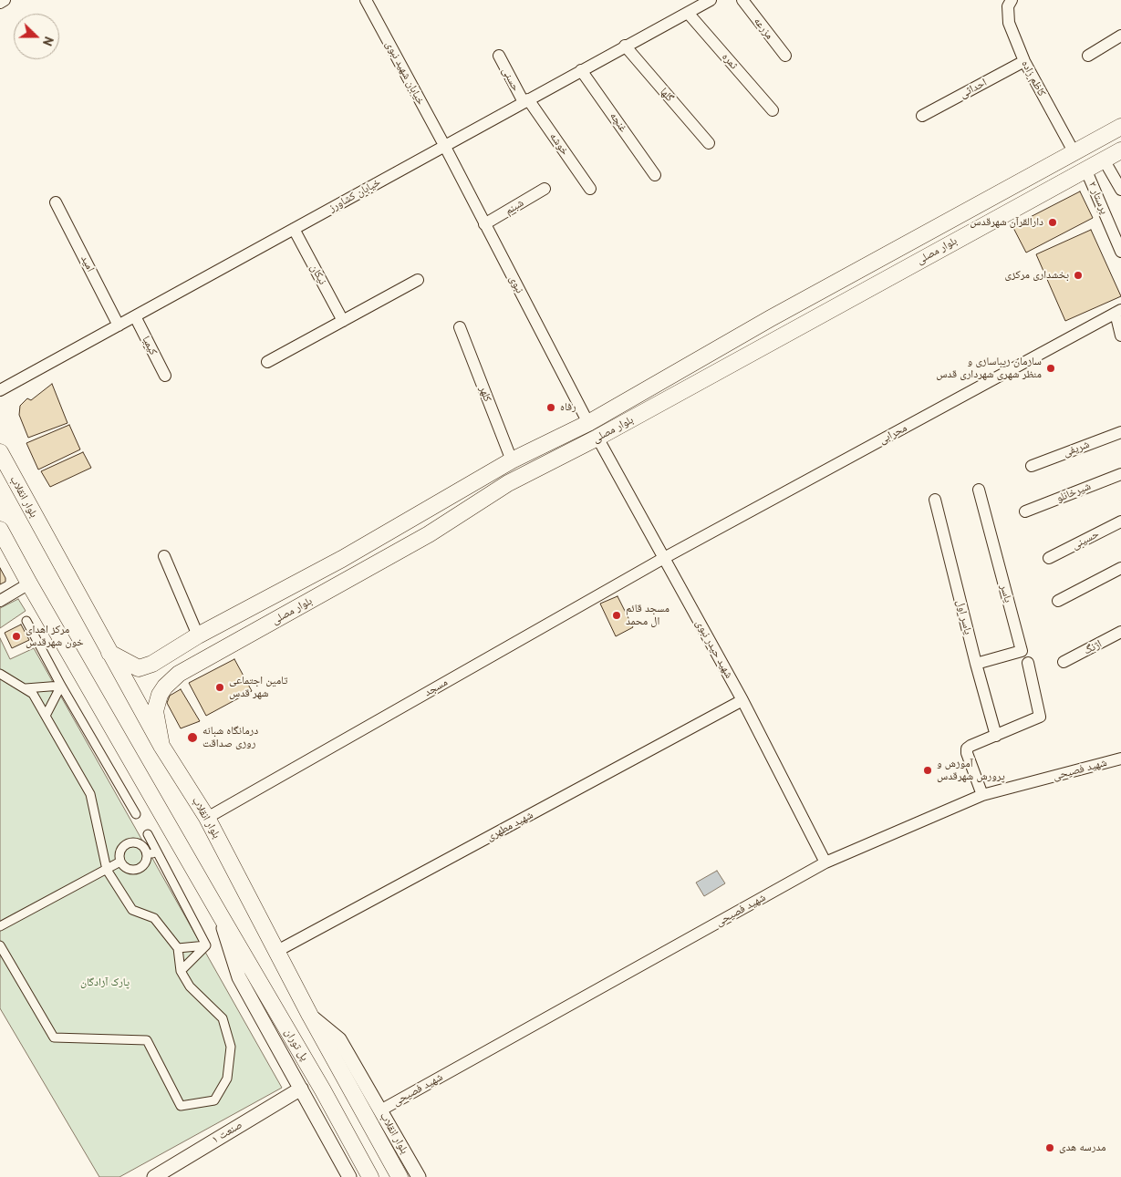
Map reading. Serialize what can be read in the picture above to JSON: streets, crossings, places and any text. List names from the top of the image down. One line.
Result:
{"streets":{"main road":["بلوار مصلی","بلوار انقلاب","پل توران"],"street":["مزرعه","ثمره","خیابان شهید نبوی","کاظم زاده","حسنی","احداثی","گلها","غنچه","خوشه","خیابان کشاورز","پرستار ۲","شبنم","امید","نیکان","نبوی","کیمیا","کلهر","محرابی","شریفی","شیرخانلو","حسینی","یاسر","یاسر اول","اژنگ","شهید حیدر نبوی","مسجد","شهید فصیحی","شهید مطهری","صنعت ۱"]},"crossings":[["ثمره","خیابان کشاورز"],["خیابان شهید نبوی","خیابان کشاورز"],["خیابان شهید نبوی","نبوی"],["کاظم زاده","احداثی"],["کاظم زاده","بلوار مصلی"],["حسنی","خوشه"],["حسنی","خیابان کشاورز"],["گلها","خیابان کشاورز"],["غنچه","خیابان کشاورز"],["خوشه","خیابان کشاورز"],["خیابان کشاورز","امید"],["خیابان کشاورز","نیکان"],["خیابان کشاورز","نبوی"],["خیابان کشاورز","کیمیا"],["پرستار ۲","بلوار مصلی"],["شبنم","نبوی"],["بلوار مصلی","نبوی"],["بلوار مصلی","کلهر"],["بلوار مصلی","بلوار انقلاب"],["بلوار مصلی","شهید حیدر نبوی"],["محرابی","شهید حیدر نبوی"],["محرابی","مسجد"],["بلوار انقلاب","مسجد"],["بلوار انقلاب","شهید فصیحی"],["بلوار انقلاب","شهید مطهری"],["یاسر","یاسر اول"],["شهید حیدر نبوی","مسجد"],["شهید حیدر نبوی","شهید فصیحی"],["شهید حیدر نبوی","شهید مطهری"]],"parks":["پارک آزادگان"],"places":["دارالقرآن شهرقدس","بخشداری مرکزی","سازمان زیباسازی و منظر شهری شهرداری قدس","رفاه","مسجد قائم ال محمد","مرکز اهدای خون شهرقدس","تامین اجتماعی شهر قدس","درمانگاه شبانه روزی صداقت","آموزش و پرورش شهرقدس","مدرسه هدی"],"north":"right"}
